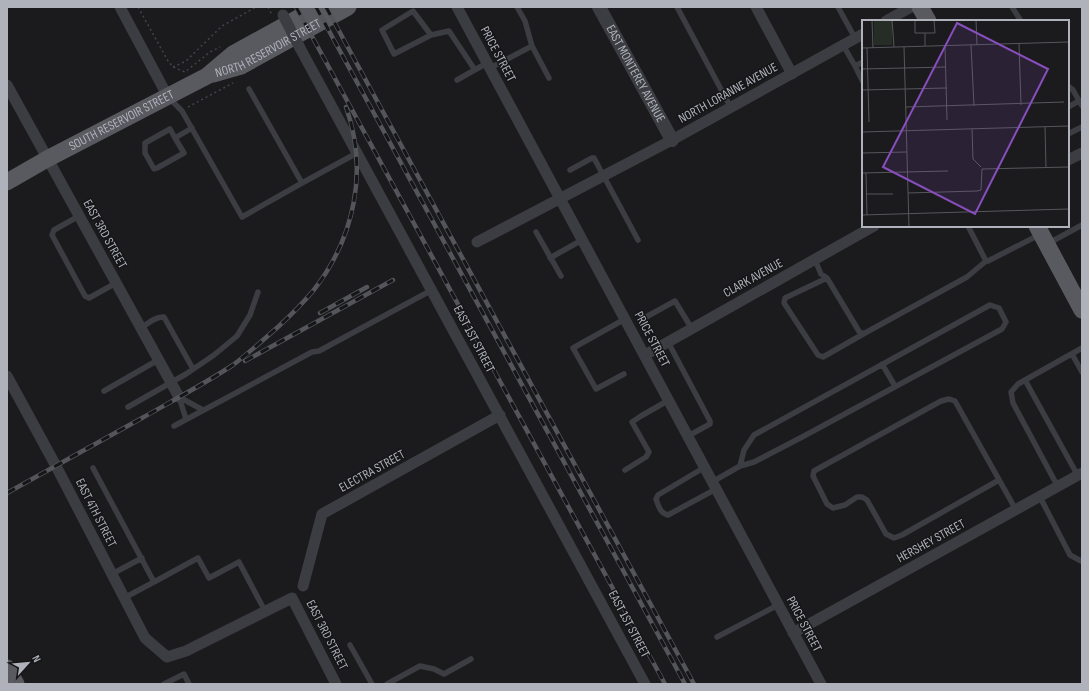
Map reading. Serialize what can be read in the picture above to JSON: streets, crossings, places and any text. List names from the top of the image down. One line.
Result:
{"streets":{"main road":["NORTH RESERVOIR STREET","SOUTH RESERVOIR STREET"],"street":["PRICE STREET","EAST MONTEREY AVENUE","NORTH LORANNE AVENUE","EAST 3RD STREET","CLARK AVENUE","EAST 1ST STREET","ELECTRA STREET","EAST 4TH STREET","HERSHEY STREET"]},"crossings":[["NORTH RESERVOIR STREET","SOUTH RESERVOIR STREET"],["PRICE STREET","NORTH LORANNE AVENUE"],["PRICE STREET","CLARK AVENUE"],["PRICE STREET","HERSHEY STREET"],["EAST MONTEREY AVENUE","NORTH LORANNE AVENUE"],["SOUTH RESERVOIR STREET","EAST 3RD STREET"],["EAST 3RD STREET","EAST 4TH STREET"],["EAST 1ST STREET","ELECTRA STREET"]],"north":"top right"}
